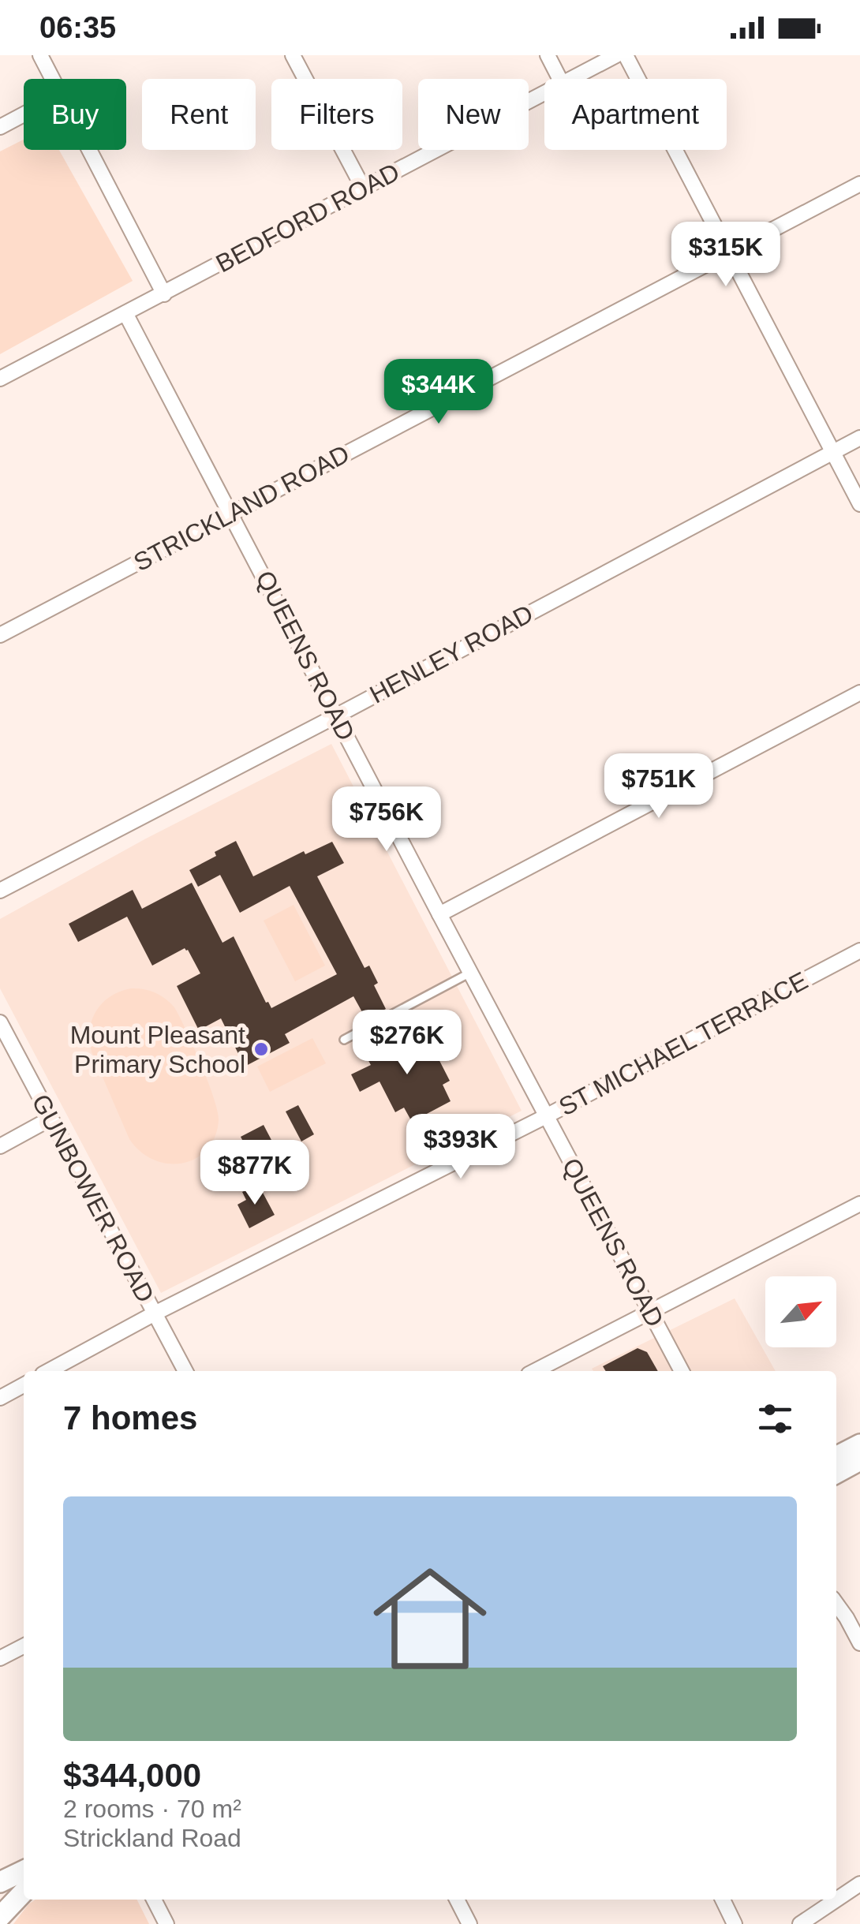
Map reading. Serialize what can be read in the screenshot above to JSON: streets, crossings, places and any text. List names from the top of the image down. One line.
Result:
{"streets":{"street":["BEDFORD ROAD","STRICKLAND ROAD","HENLEY ROAD","QUEENS ROAD","ST MICHAEL TERRACE","GUNBOWER ROAD"]},"crossings":[["BEDFORD ROAD","QUEENS ROAD"],["STRICKLAND ROAD","QUEENS ROAD"],["HENLEY ROAD","QUEENS ROAD"],["QUEENS ROAD","ST MICHAEL TERRACE"],["ST MICHAEL TERRACE","GUNBOWER ROAD"]],"places":["Mount Pleasant Primary School"],"north":"top right","page":{"status":"06:35","chip":["Buy","Rent","Filters","New","Apartment"],"price":["$315K","$344K","$751K","$756K","$276K","$393K","$877K"],"heading":"7 homes","list":[{"name":"$344,000","note":"2 rooms · 70 m² · Strickland Road"}]}}
